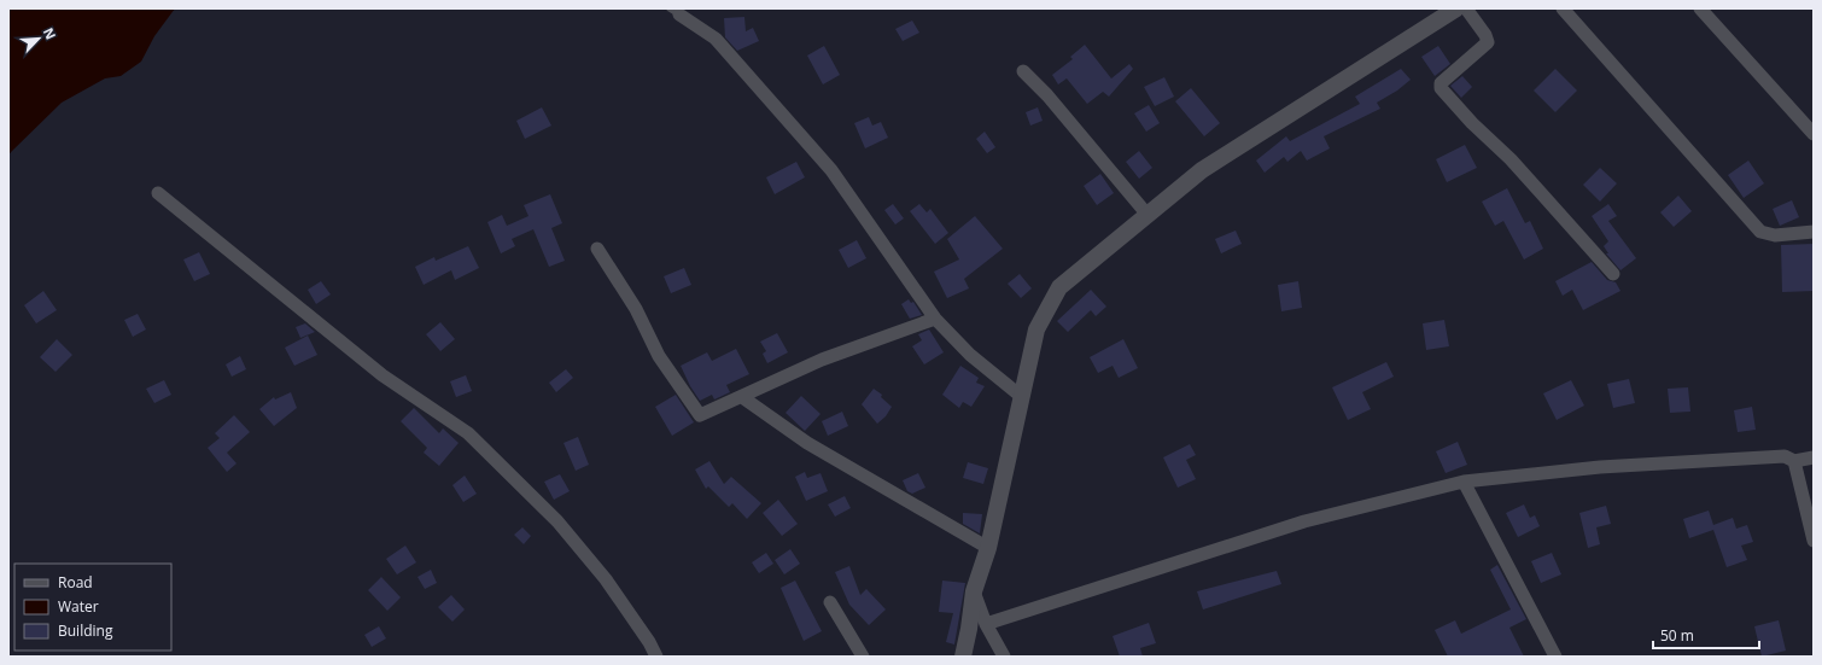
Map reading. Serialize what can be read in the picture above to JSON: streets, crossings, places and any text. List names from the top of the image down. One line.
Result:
{"legend":["Road","Water","Building"],"scale_bar":"50 m","north":"top right"}
